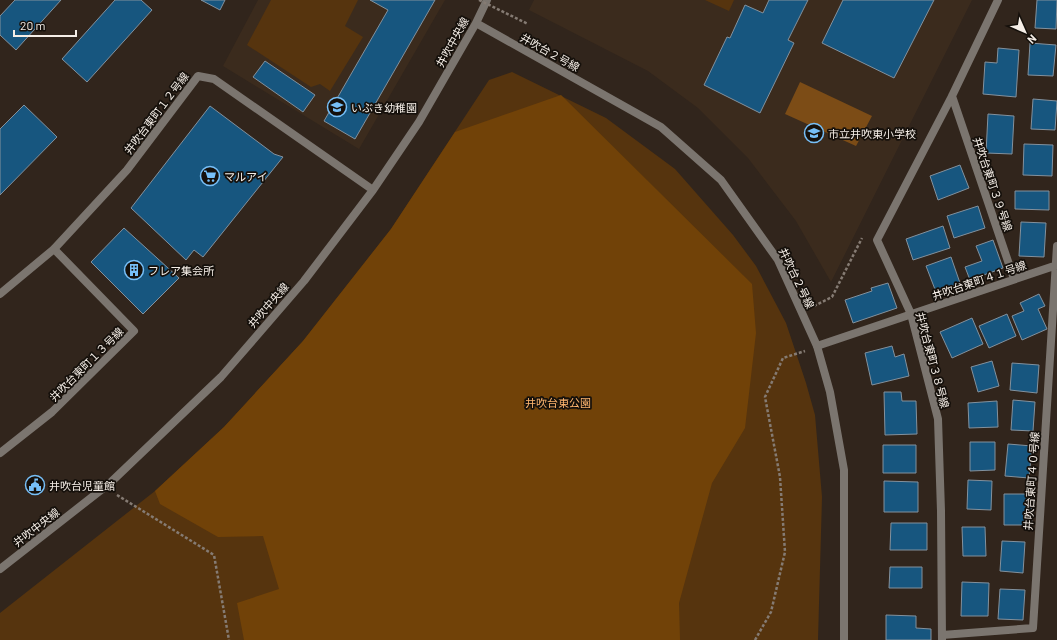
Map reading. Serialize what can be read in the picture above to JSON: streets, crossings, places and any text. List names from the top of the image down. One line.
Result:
{"streets":{"street":["井吹中央線","井吹台２号線","井吹台東町１２号線","井吹台東町３９号線","井吹台東町４１号線","井吹台東町３８号線","井吹台東町１３号線","井吹台東町４０号線"]},"crossings":[["井吹中央線","井吹台２号線"],["井吹中央線","井吹台東町１２号線"],["井吹台２号線","井吹台東町４１号線"],["井吹台東町１２号線","井吹台東町１３号線"],["井吹台東町３９号線","井吹台東町４１号線"],["井吹台東町３９号線","井吹台東町３８号線"],["井吹台東町４１号線","井吹台東町３８号線"],["井吹台東町４１号線","井吹台東町４０号線"],["井吹台東町３８号線","井吹台東町４０号線"]],"parks":["井吹台東公園"],"places":{"school or university":["いぶき幼稚園","市立井吹東小学校"],"supermarket":["マルアイ"],"building":["フレア集会所"],"public building":["井吹台児童館"]},"scale_bar":"20 m","north":"bottom right"}
